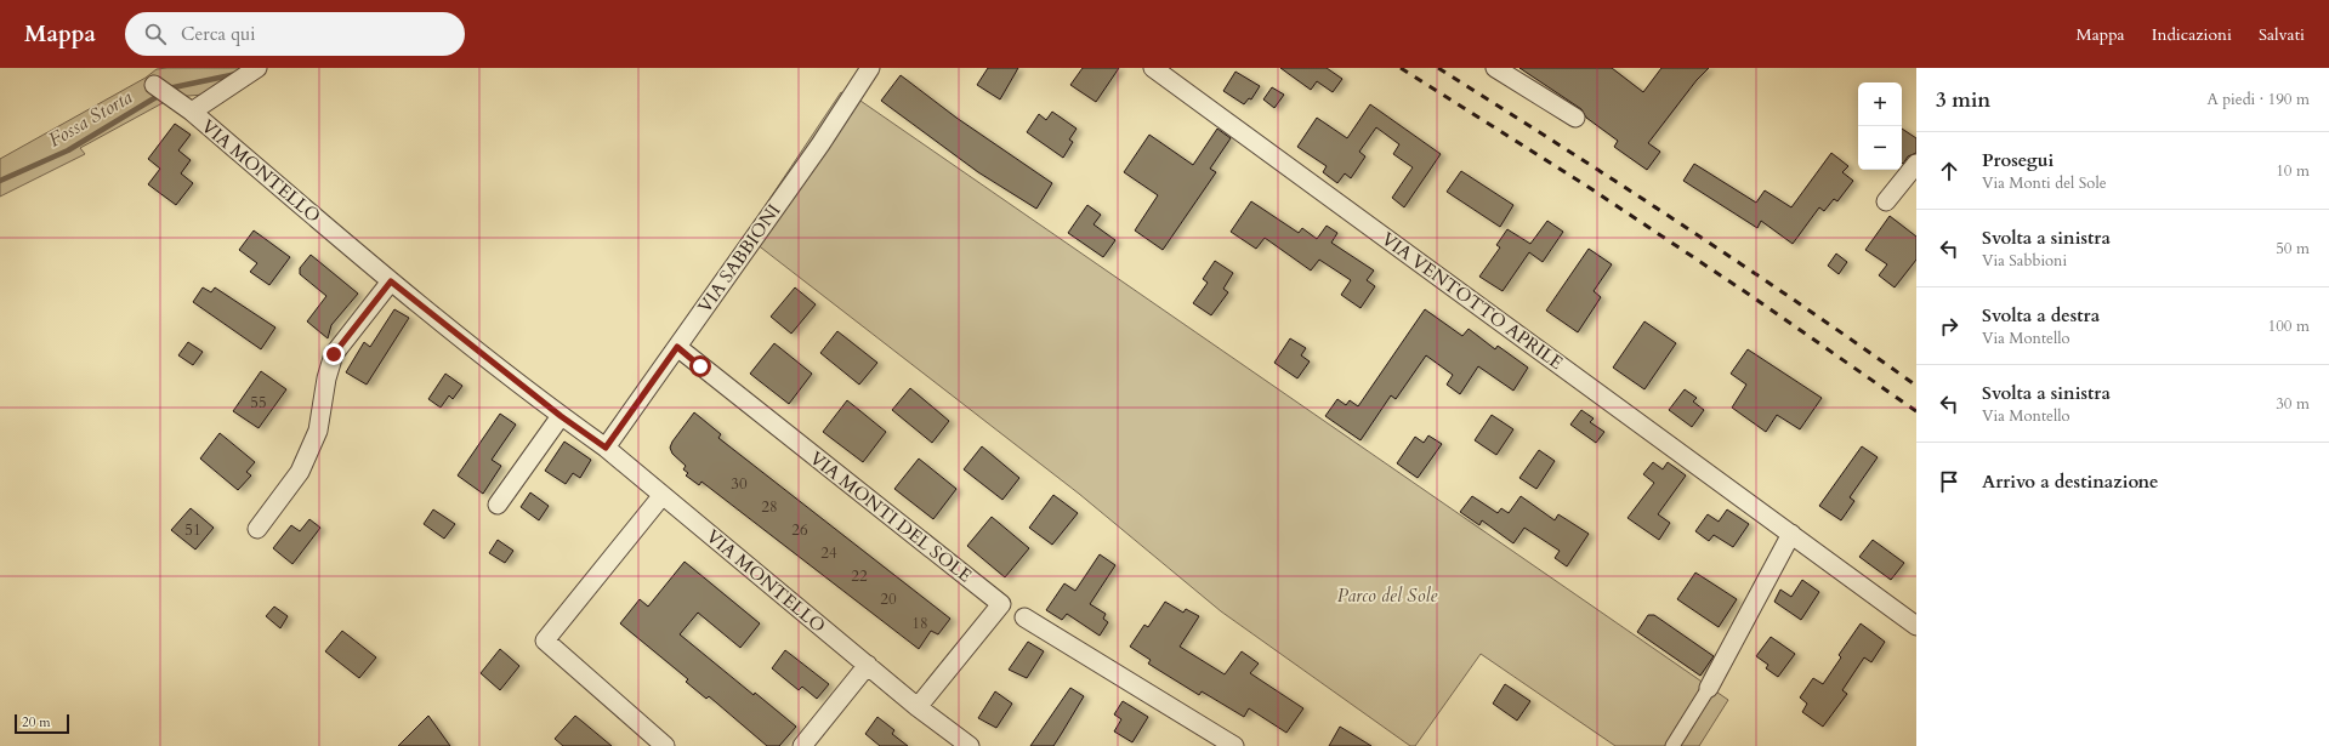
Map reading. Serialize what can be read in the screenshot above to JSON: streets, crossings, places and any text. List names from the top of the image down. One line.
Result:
{"streets":{"street":["VIA MONTELLO","VIA SABBIONI","VIA VENTOTTO APRILE","VIA MONTI DEL SOLE"]},"crossings":[["VIA MONTELLO","VIA SABBIONI"],["VIA MONTELLO","VIA MONTI DEL SOLE"],["VIA SABBIONI","VIA MONTI DEL SOLE"]],"water":["Fossa Storta"],"parks":["Parco del Sole"],"house_numbers":["55","30","28","51","26","24","22","20","18"],"scale_bar":"20 m","page":{"header":"Mappa","search":"Cerca qui","nav":["Mappa","Indicazioni","Salvati"],"heading":["3 min","A piedi · 190 m"],"map_buttons":["+","−"],"list":[["Prosegui","Via Monti del Sole","10 m"],["Svolta a sinistra","Via Sabbioni","50 m"],["Svolta a destra","Via Montello","100 m"],["Svolta a sinistra","Via Montello","30 m"],"Arrivo a destinazione"],"scale":"20 m"}}
